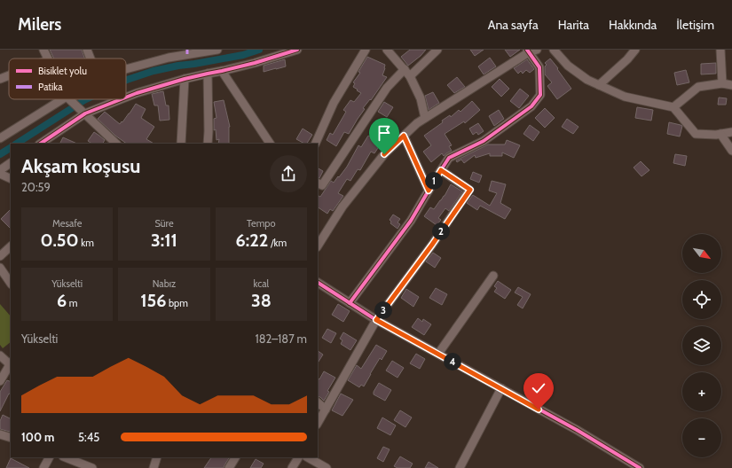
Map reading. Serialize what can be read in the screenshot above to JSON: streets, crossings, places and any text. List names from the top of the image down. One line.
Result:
{"legend":["Bisiklet yolu","Patika"],"north":"bottom right","page":{"header":"Milers","nav":["Ana sayfa","Harita","Hakkında","İletişim"],"heading":["Akşam koşusu","20:59"],"pins":["1","2","3","4"],"stats":[["Mesafe","0.50 km"],["Süre","3:11"],["Tempo","6:22 /km"],["Yükselti","6 m"],["Nabız","156 bpm"],["kcal","38"]],"map_buttons":["+","−"],"chart":["Yükselti","182–187 m"],"list":[{"name":"100 m","note":"5:45"}]}}
